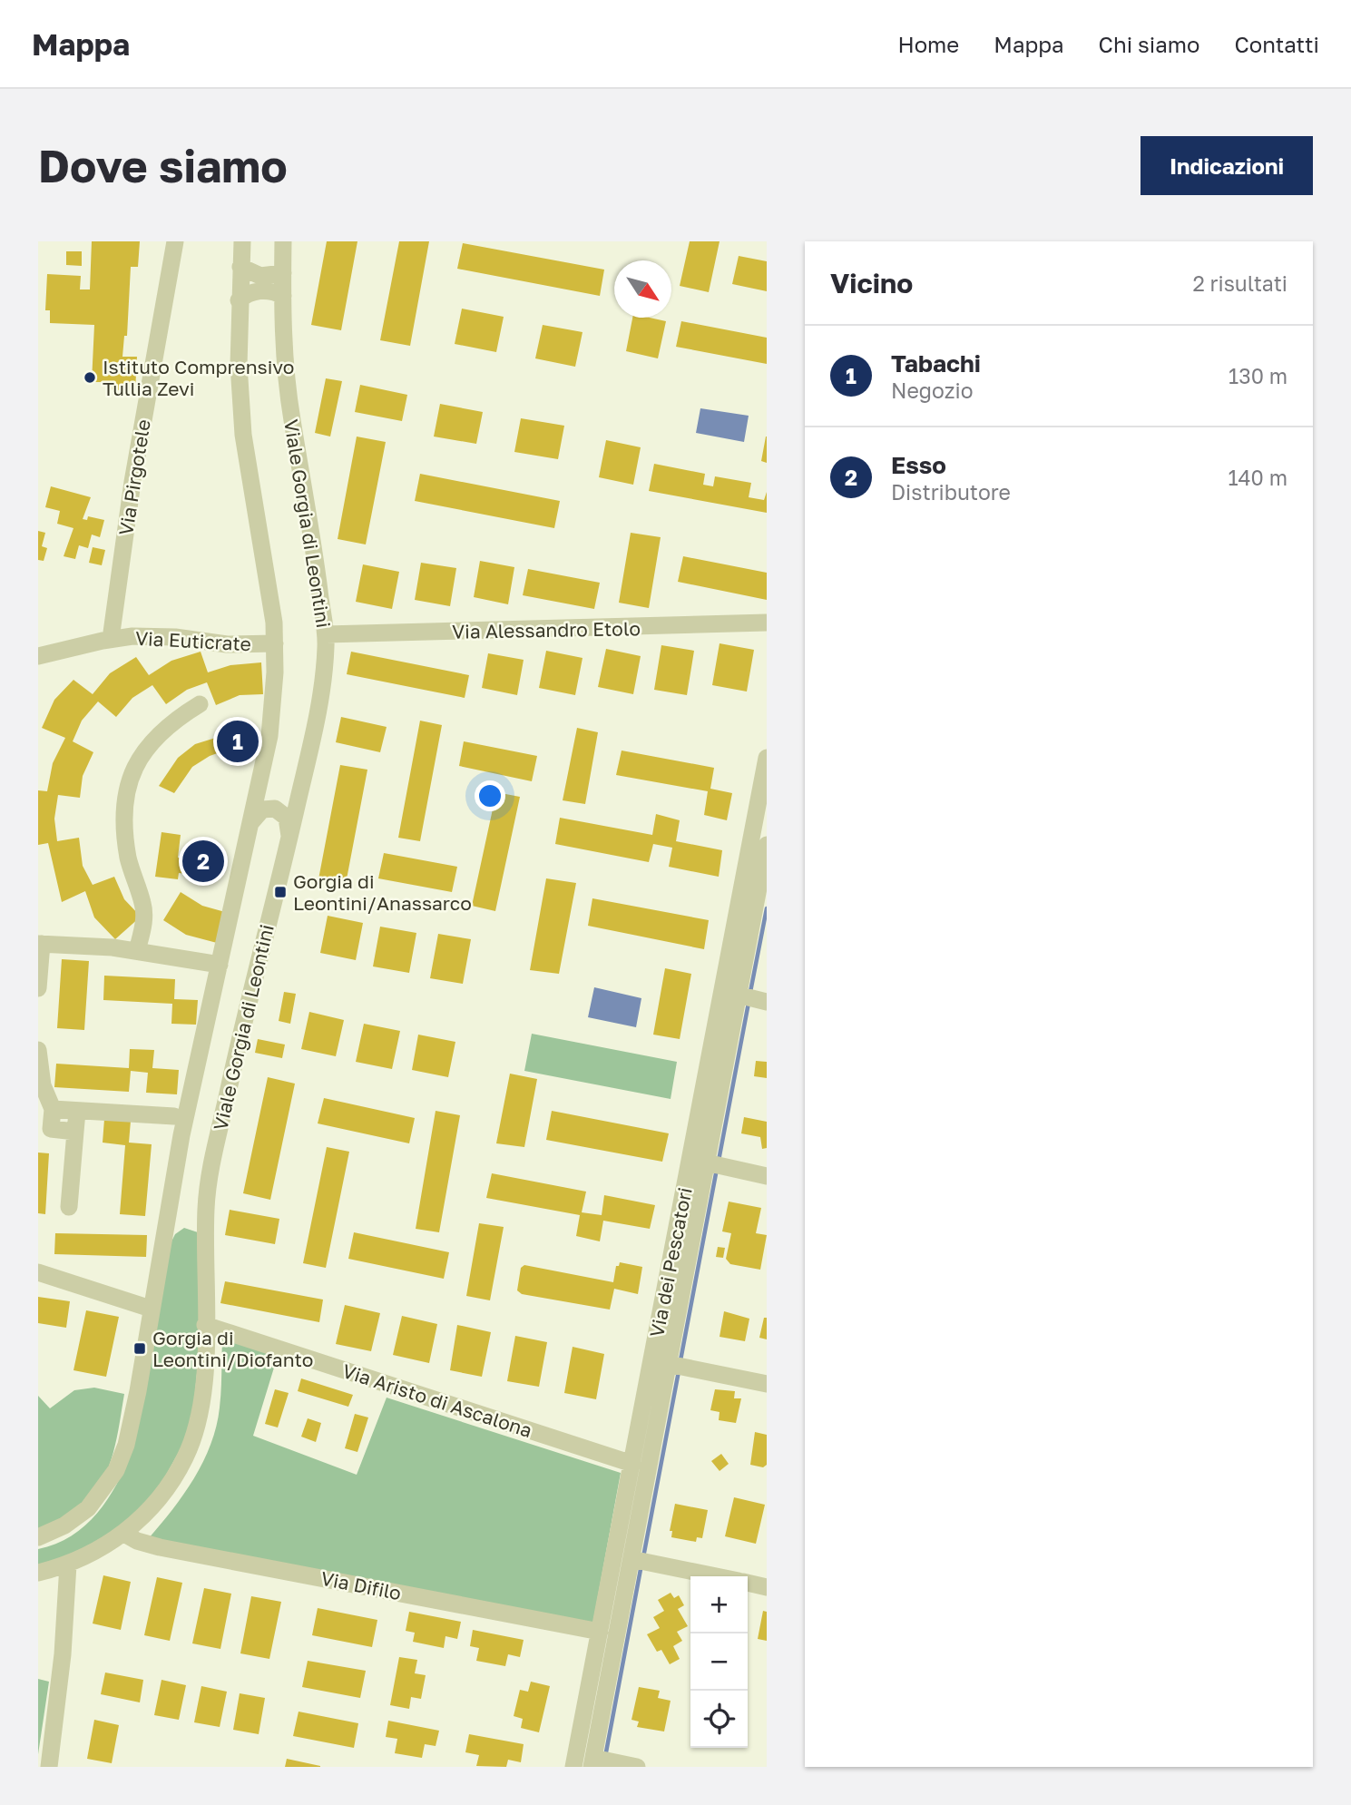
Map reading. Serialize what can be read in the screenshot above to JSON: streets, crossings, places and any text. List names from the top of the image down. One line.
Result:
{"streets":{"street":["Via Pirgotele","Viale Gorgia di Leontini","Via Alessandro Etolo","Via Euticrate","Via dei Pescatori","Via Aristo di Ascalona","Via Difilo"]},"crossings":[["Via Pirgotele","Via Euticrate"],["Viale Gorgia di Leontini","Via Alessandro Etolo"],["Viale Gorgia di Leontini","Via Euticrate"],["Viale Gorgia di Leontini","Via Aristo di Ascalona"],["Viale Gorgia di Leontini","Via Difilo"],["Via dei Pescatori","Via Aristo di Ascalona"],["Via dei Pescatori","Via Difilo"]],"places":{"other":["Istituto Comprensivo Tullia Zevi"],"transit":["Gorgia di Leontini/Anassarco","Gorgia di Leontini/Diofanto"]},"north":"bottom right","page":{"header":"Mappa","nav":["Home","Mappa","Chi siamo","Contatti"],"buttons":"Indicazioni","title":"Dove siamo","heading":["Vicino","2 risultati"],"list":[{"mark":"1","name":"Tabachi","note":"Negozio","value":"130 m"},{"mark":"2","name":"Esso","note":"Distributore","value":"140 m"}],"pins":["1","2"],"map_buttons":["+","−"]}}
